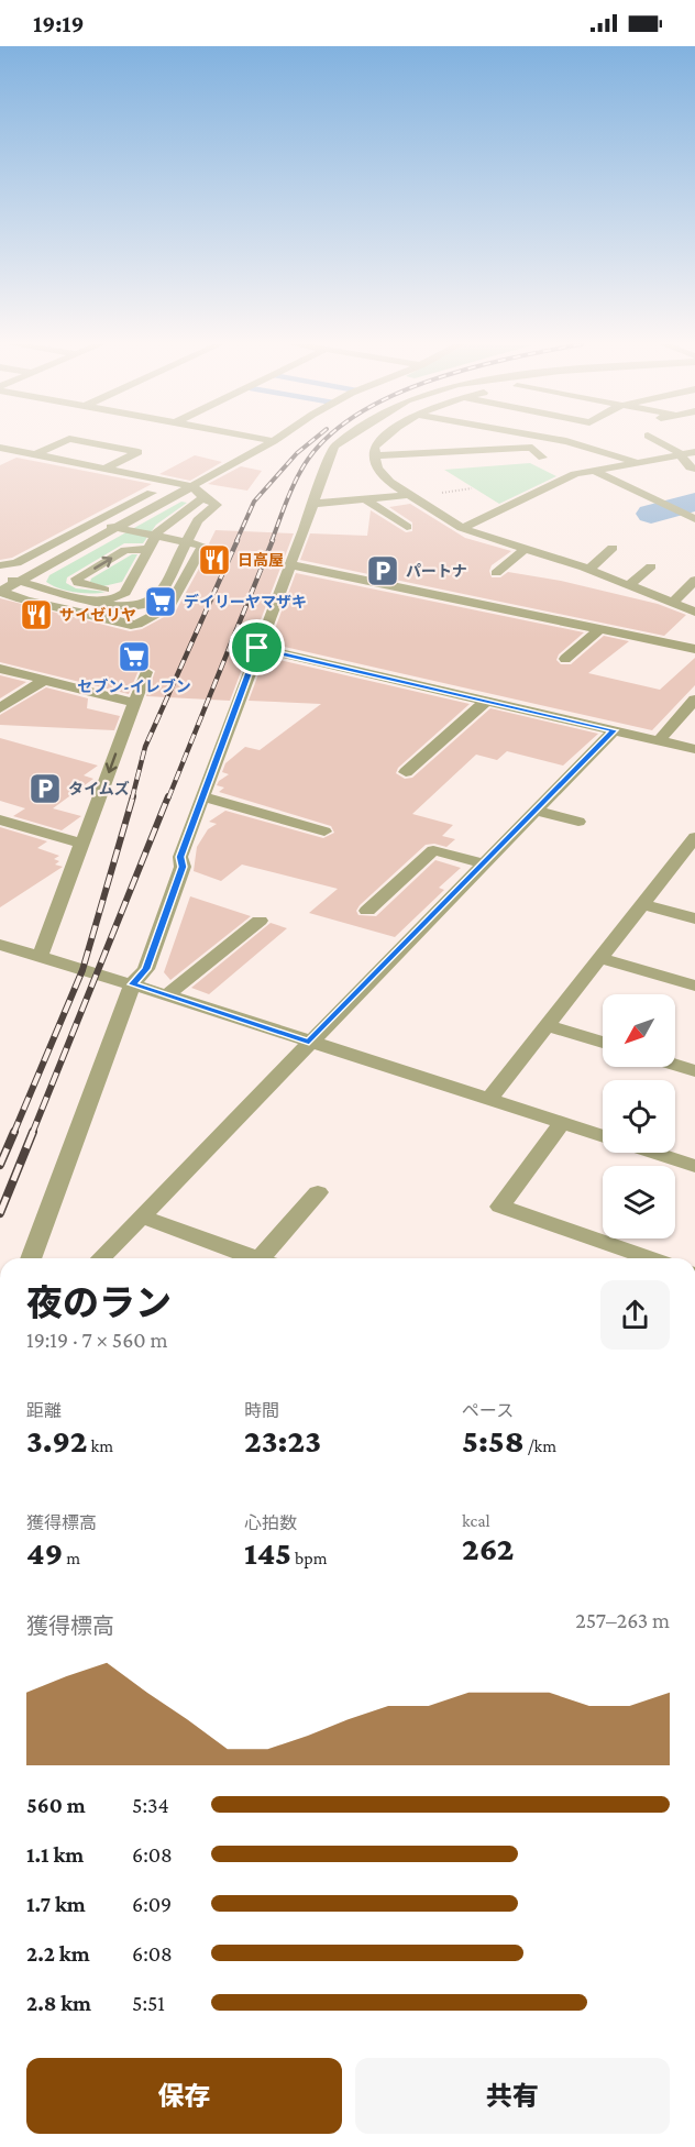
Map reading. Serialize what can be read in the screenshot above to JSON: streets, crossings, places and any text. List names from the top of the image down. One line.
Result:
{"places":{"restaurant":["日高屋","サイゼリヤ"],"parking":["パートナ","タイムズ"],"supermarket":["デイリーヤマザキ","セブン-イレブン"]},"north":"bottom left","page":{"status":"19:19","heading":["夜のラン","19:19 · 7 × 560 m"],"stats":[["距離","3.92 km"],["時間","23:23"],["ペース","5:58 /km"],["獲得標高","49 m"],["心拍数","145 bpm"],["kcal","262"]],"chart":["獲得標高","257–263 m"],"list":[{"name":"560 m","note":"5:34"},{"name":"1.1 km","note":"6:08"},{"name":"1.7 km","note":"6:09"},{"name":"2.2 km","note":"6:08"},{"name":"2.8 km","note":"5:51"}],"buttons":["保存","共有"]}}
